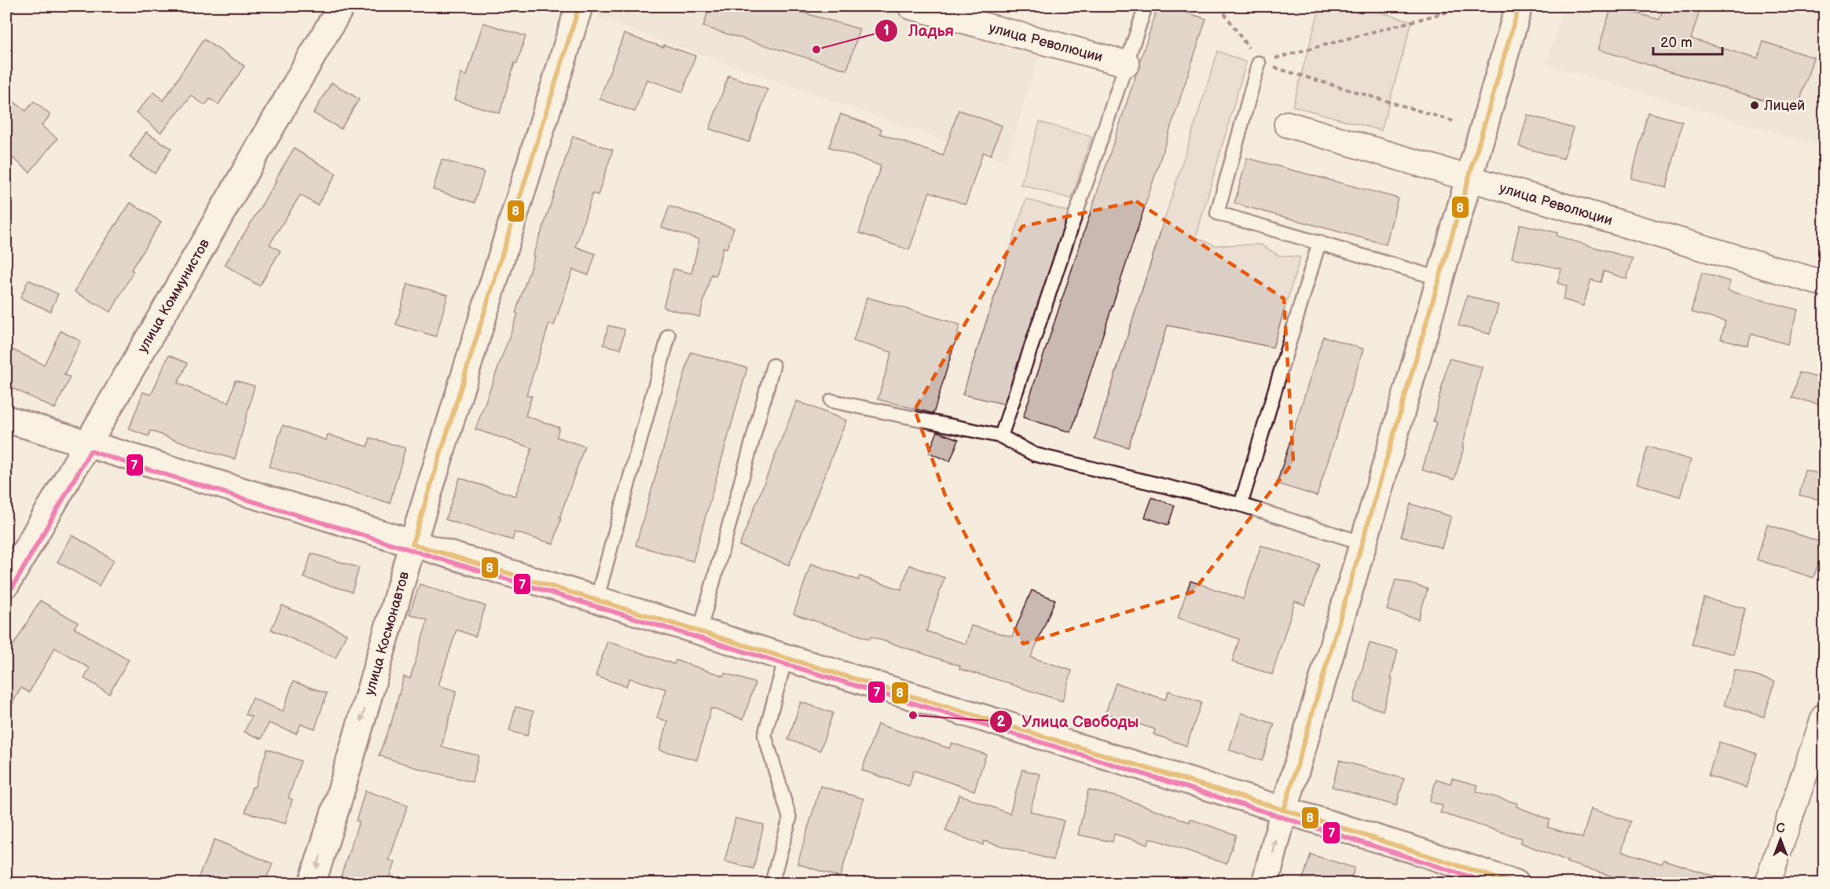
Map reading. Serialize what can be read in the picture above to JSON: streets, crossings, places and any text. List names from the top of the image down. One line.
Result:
{"streets":{"street":["улица Революции","улица Коммунистов","улица Космонавтов"]},"one_way":["улица Космонавтов"],"places":["Ладья","Лицей","Улица Свободы"],"lines":["transit line 8","transit line 7"],"scale_bar":"20 m","north":"top"}
